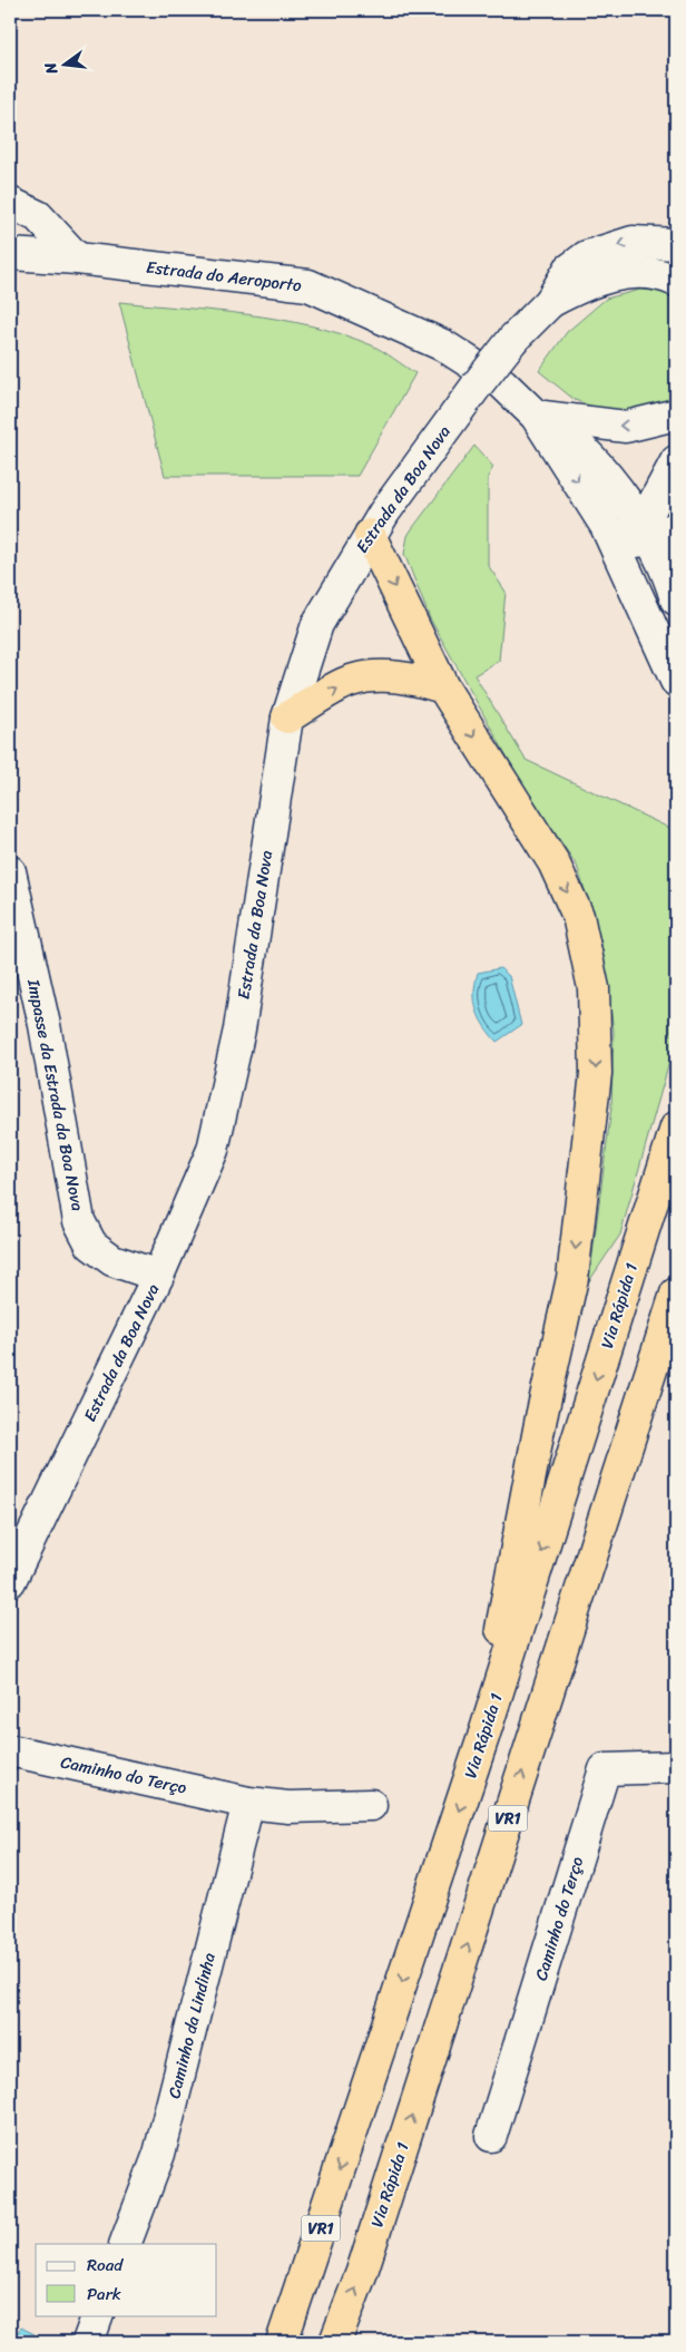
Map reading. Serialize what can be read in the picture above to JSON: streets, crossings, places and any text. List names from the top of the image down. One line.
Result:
{"streets":{"highway":["Via Rápida 1","VR1"],"main road":["Estrada do Aeroporto","Estrada da Boa Nova","Impasse da Estrada da Boa Nova","Caminho do Terço","Caminho da Lindinha"]},"crossings":[["Estrada da Boa Nova","Impasse da Estrada da Boa Nova"],["Caminho do Terço","Caminho da Lindinha"]],"legend":["Road","Park"],"north":"left"}
